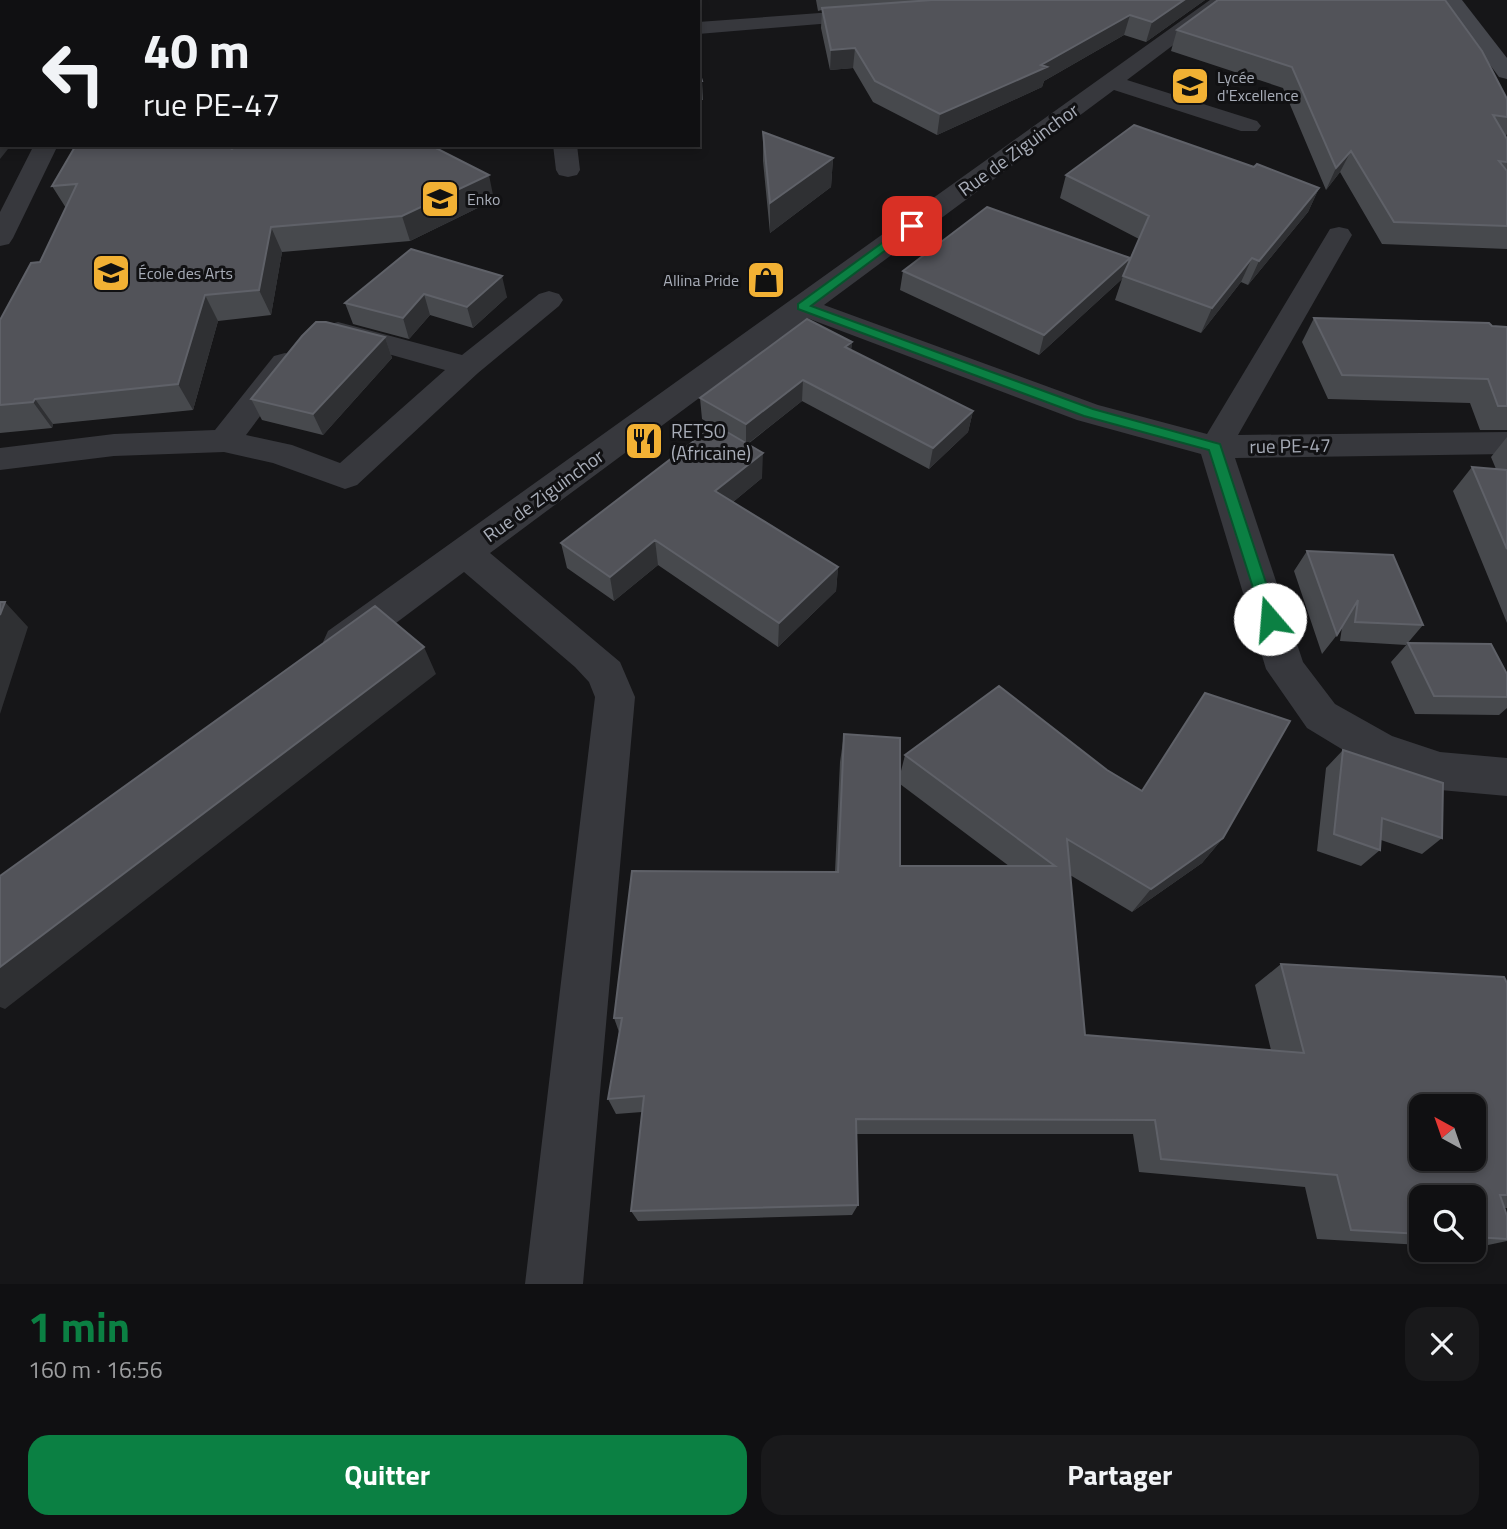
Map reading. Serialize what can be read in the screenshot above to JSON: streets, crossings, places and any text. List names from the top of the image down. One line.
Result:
{"streets":{"street":["Rue de Ziguinchor","rue PE-47"]},"crossings":[["Rue de Ziguinchor","rue PE-47"]],"places":{"school or university":["Lycée d'Excellence","Enko","École des Arts"],"shop":["Allina Pride"],"restaurant":["RETSO (Africaine)"]},"north":"top left","page":{"turn":["40 m","rue PE-47"],"heading":["1 min","160 m · 16:56"],"buttons":["Quitter","Partager"]}}
